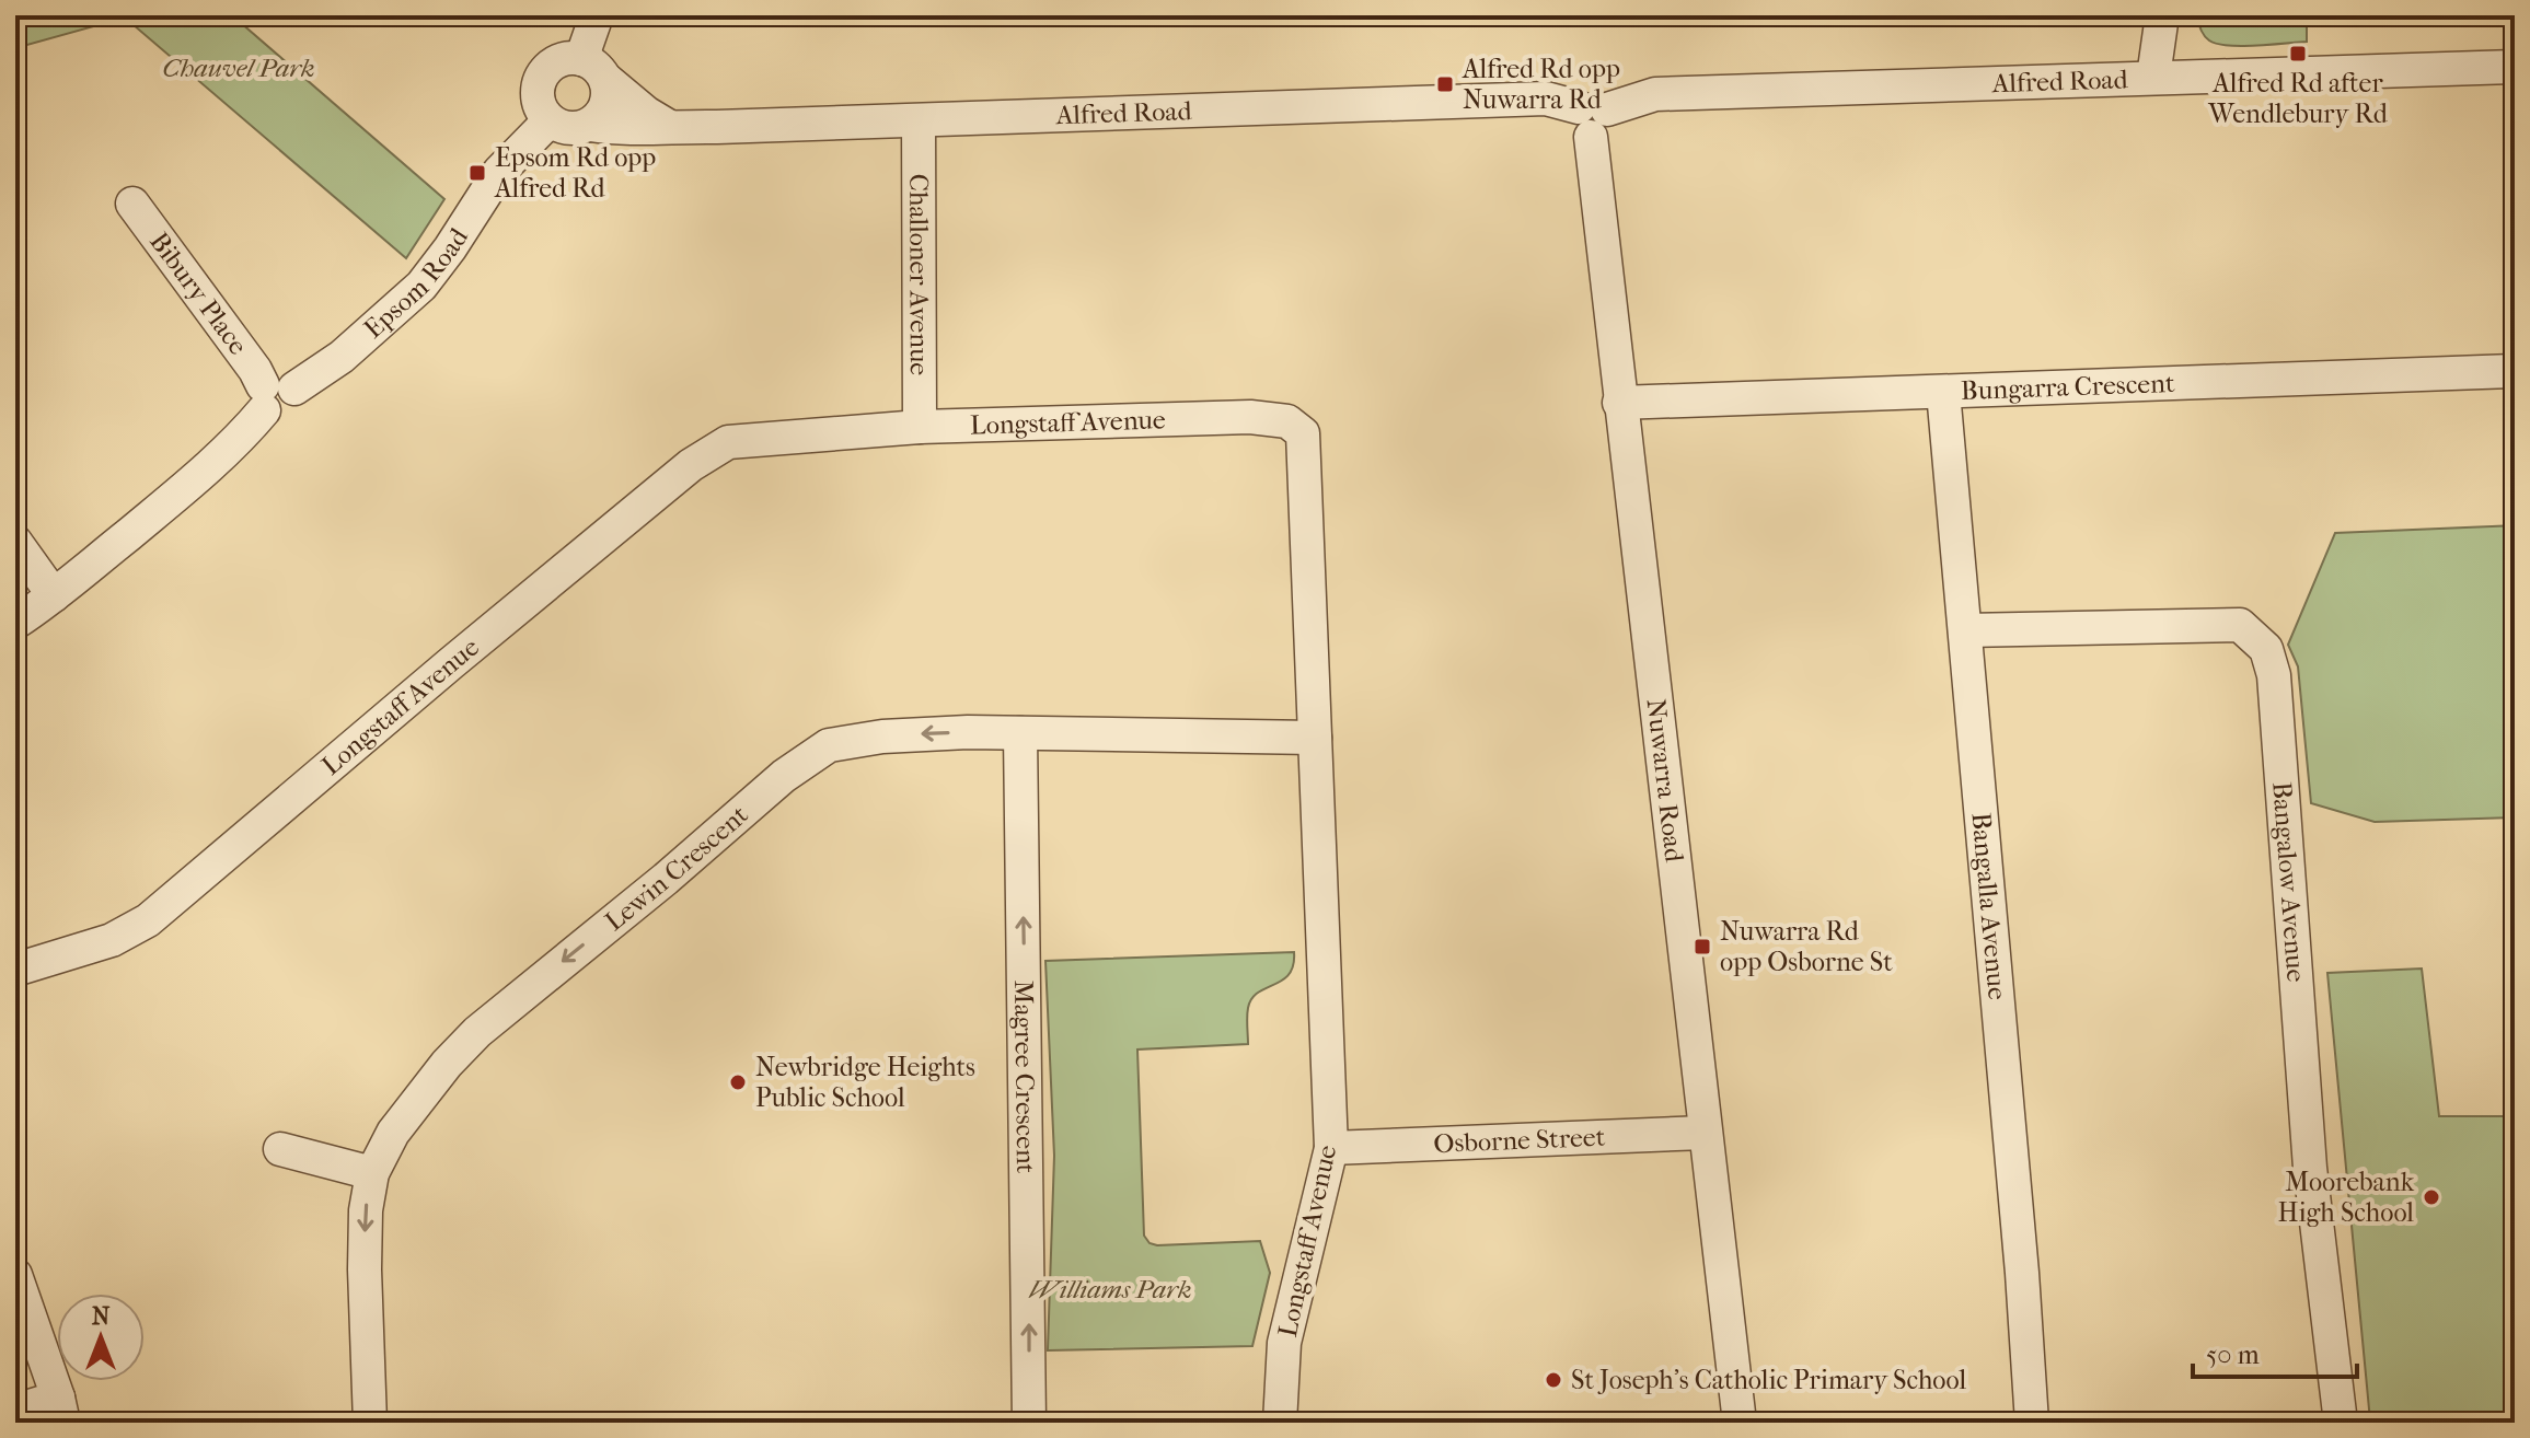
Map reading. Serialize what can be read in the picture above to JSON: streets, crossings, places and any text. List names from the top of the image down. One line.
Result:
{"streets":{"street":["Alfred Road","Challoner Avenue","Epsom Road","Bibury Place","Bungarra Crescent","Longstaff Avenue","Nuwarra Road","Lewin Crescent","Bangalow Avenue","Bangalla Avenue","Magree Crescent","Osborne Street"]},"crossings":[["Alfred Road","Challoner Avenue"],["Alfred Road","Epsom Road"],["Alfred Road","Nuwarra Road"],["Challoner Avenue","Longstaff Avenue"],["Epsom Road","Bibury Place"],["Bungarra Crescent","Nuwarra Road"],["Bungarra Crescent","Bangalla Avenue"],["Longstaff Avenue","Lewin Crescent"],["Longstaff Avenue","Osborne Street"],["Nuwarra Road","Osborne Street"],["Lewin Crescent","Magree Crescent"],["Bangalow Avenue","Bangalla Avenue"]],"one_way":["Lewin Crescent","Magree Crescent"],"parks":["Chauvel Park","Williams Park"],"places":{"transit":["Alfred Rd after Wendlebury Rd","Alfred Rd opp Nuwarra Rd","Epsom Rd opp Alfred Rd","Nuwarra Rd opp Osborne St"],"other":["Newbridge Heights Public School","Moorebank High School","St Joseph's Catholic Primary School"]},"scale_bar":"50 m","north":"top"}
